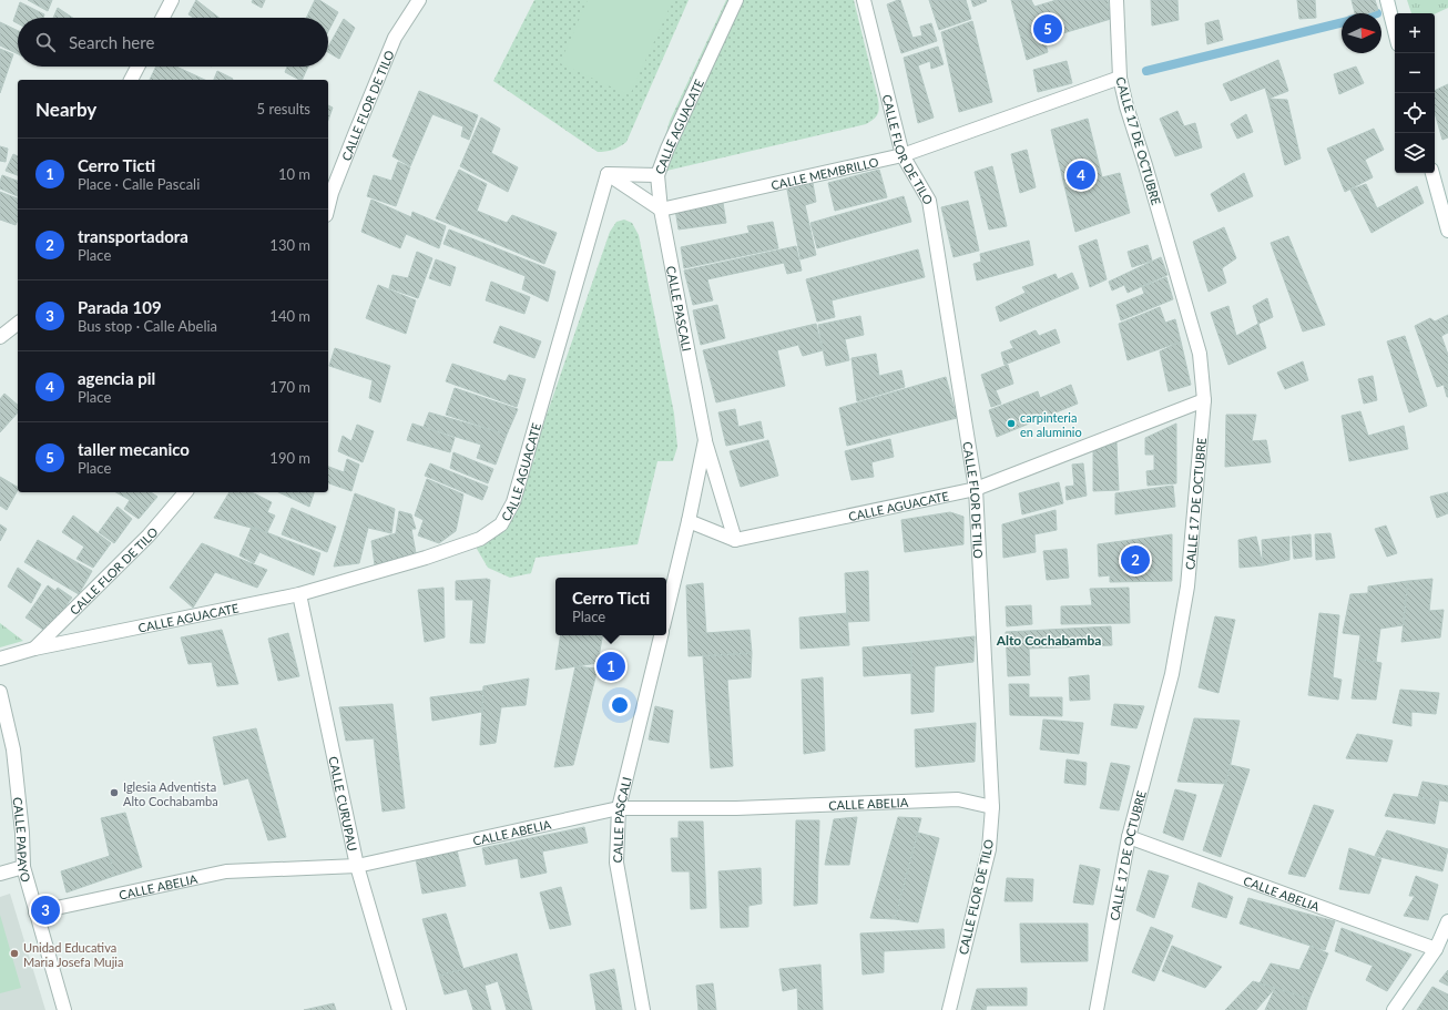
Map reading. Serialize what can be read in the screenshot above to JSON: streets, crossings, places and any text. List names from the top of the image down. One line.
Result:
{"streets":{"street":["CALLE FLOR DE TILO","CALLE AGUACATE","CALLE 17 DE OCTUBRE","CALLE MEMBRILLO","CALLE PASCALI","CALLE ABELIA","CALLE CURUPAU","CALLE PAPAYO"]},"crossings":[["CALLE FLOR DE TILO","CALLE AGUACATE"],["CALLE FLOR DE TILO","CALLE MEMBRILLO"],["CALLE FLOR DE TILO","CALLE ABELIA"],["CALLE AGUACATE","CALLE 17 DE OCTUBRE"],["CALLE AGUACATE","CALLE PASCALI"],["CALLE AGUACATE","CALLE CURUPAU"],["CALLE 17 DE OCTUBRE","CALLE MEMBRILLO"],["CALLE 17 DE OCTUBRE","CALLE ABELIA"],["CALLE MEMBRILLO","CALLE PASCALI"],["CALLE PASCALI","CALLE ABELIA"],["CALLE ABELIA","CALLE CURUPAU"],["CALLE ABELIA","CALLE PAPAYO"]],"districts":["Alto Cochabamba"],"places":["carpinteria en aluminio","Iglesia Adventista Alto Cochabamba","Unidad Educativa Maria Josefa Mujia"],"north":"right","page":{"pins":["5","4","2","1","3"],"map_buttons":["+","−"],"search":"Search here","heading":["Nearby","5 results"],"list":[{"mark":"1","name":"Cerro Ticti","note":"Place · Calle Pascali","value":"10 m"},{"mark":"2","name":"transportadora","note":"Place","value":"130 m"},{"mark":"3","name":"Parada 109","note":"Bus stop · Calle Abelia","value":"140 m"},{"mark":"4","name":"agencia pil","note":"Place","value":"170 m"},{"mark":"5","name":"taller mecanico","note":"Place","value":"190 m"}],"popup":["Cerro Ticti","Place"]}}
